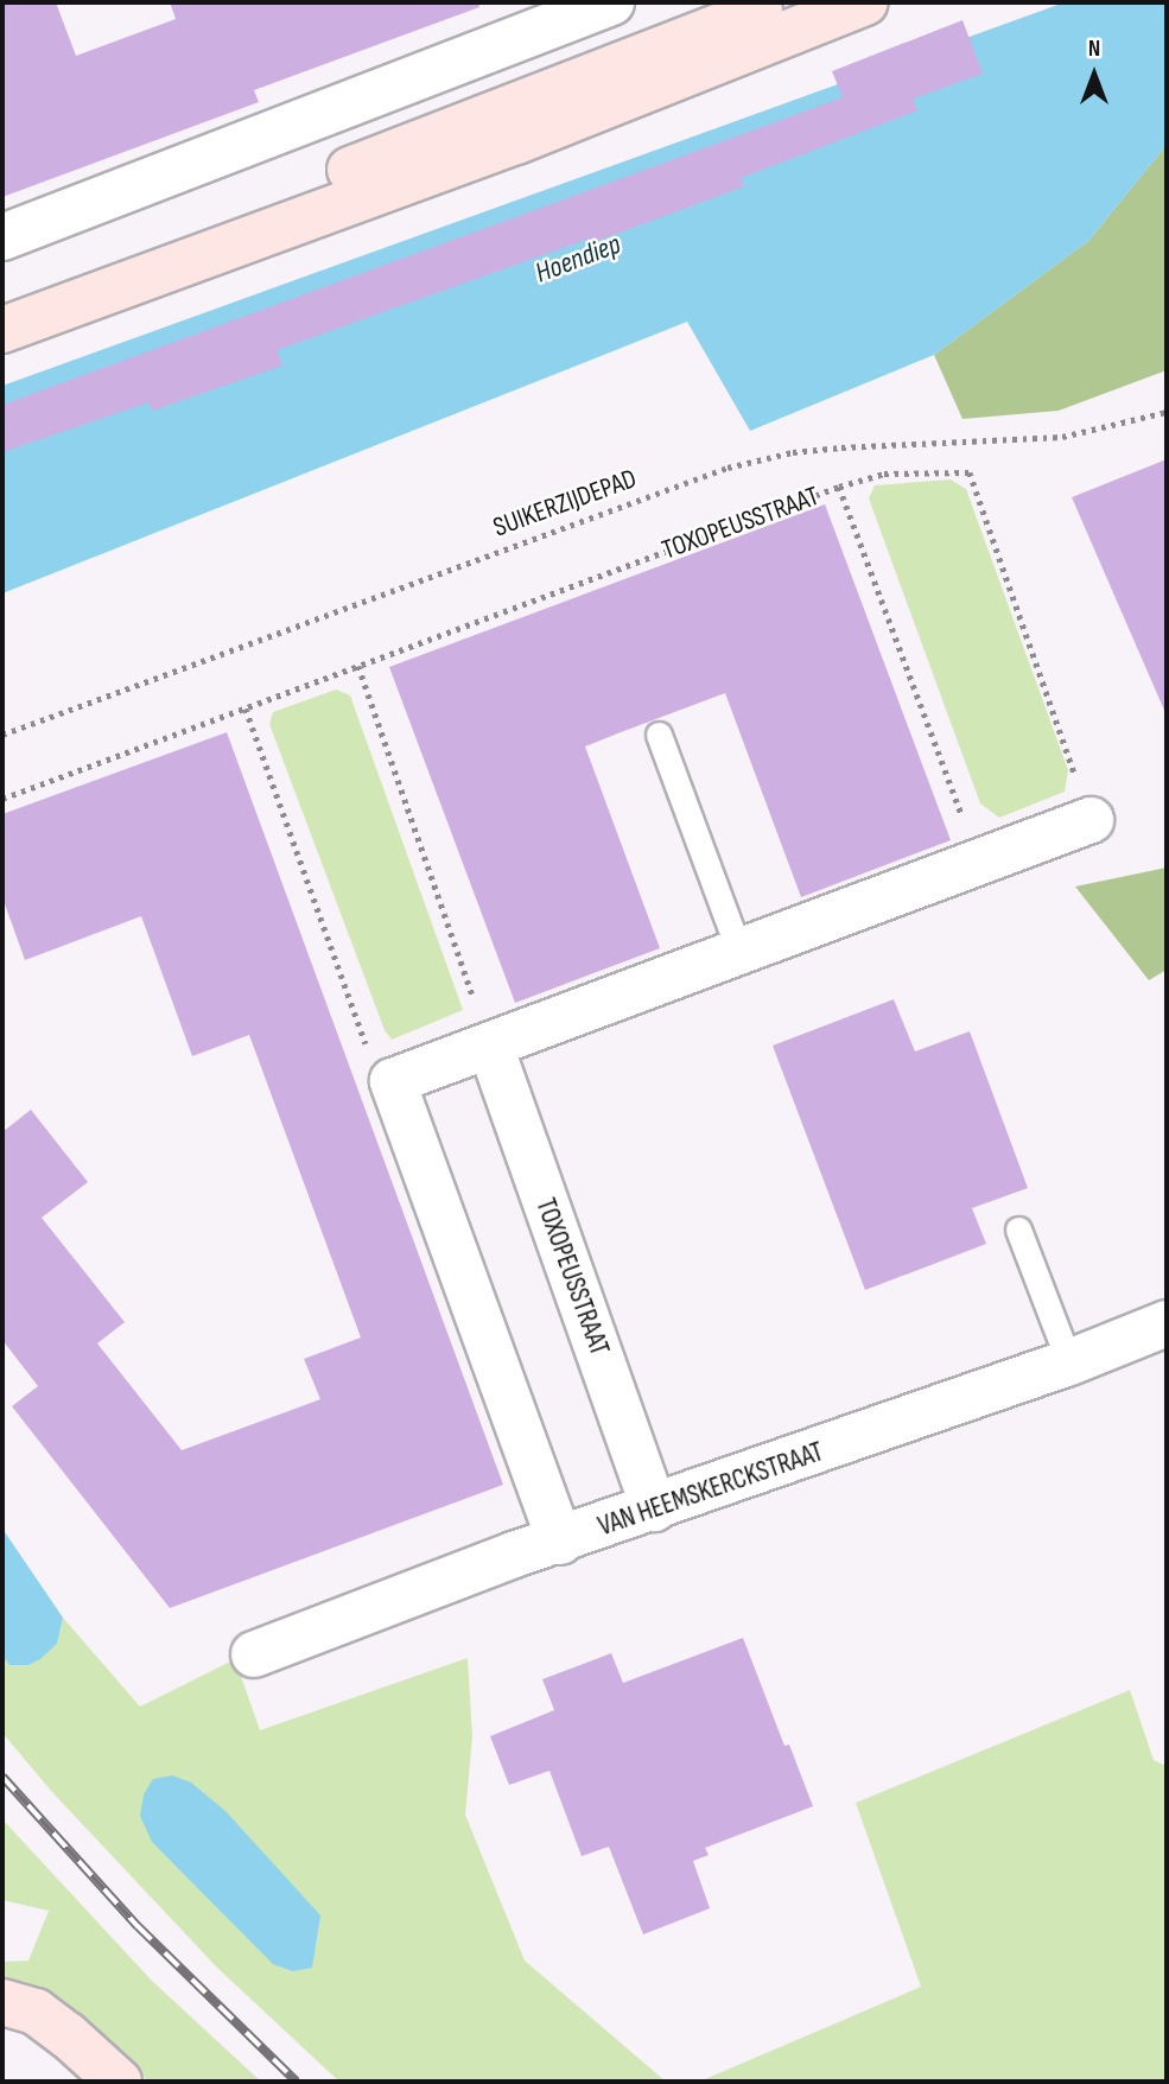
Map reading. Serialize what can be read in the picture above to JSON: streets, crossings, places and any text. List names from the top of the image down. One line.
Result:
{"streets":{"street":["TOXOPEUSSTRAAT","VAN HEEMSKERCKSTRAAT"],"path":["SUIKERZIJDEPAD"]},"crossings":[["TOXOPEUSSTRAAT","VAN HEEMSKERCKSTRAAT"]],"water":["Hoendiep"],"north":"top"}
